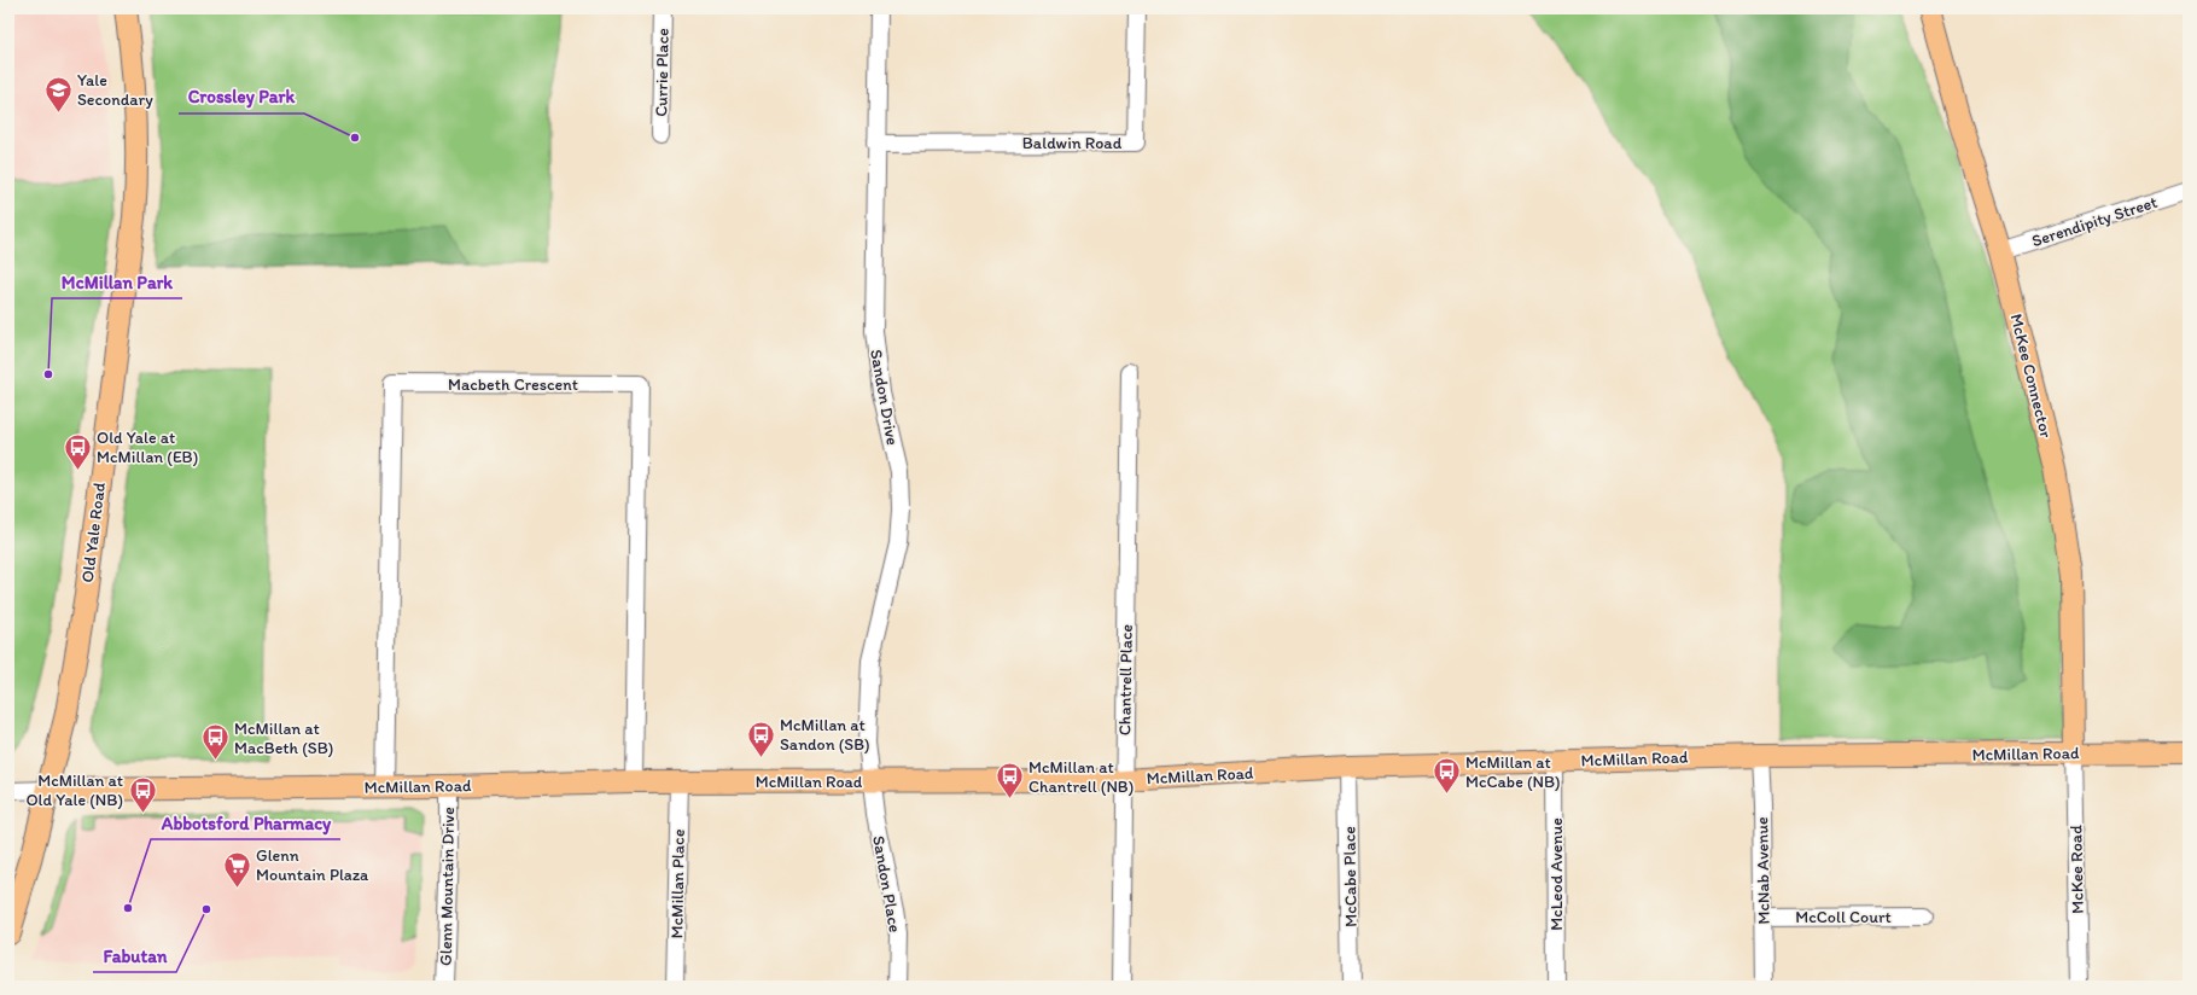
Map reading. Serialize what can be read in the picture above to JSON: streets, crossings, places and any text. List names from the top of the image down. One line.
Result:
{"streets":{"main road":["McKee Connector","Old Yale Road","McMillan Road"],"street":["Currie Place","Baldwin Road","Serendipity Street","Macbeth Crescent","Sandon Drive","Chantrell Place","McKee Road","McNab Avenue","McLeod Avenue","McCabe Place","McMillan Place","Sandon Place","Glenn Mountain Drive","McColl Court"]},"crossings":[["Baldwin Road","Sandon Drive"],["Serendipity Street","McKee Connector"],["McKee Connector","McMillan Road"],["McKee Connector","McKee Road"],["Macbeth Crescent","McMillan Road"],["Sandon Drive","McMillan Road"],["Sandon Drive","Sandon Place"],["Old Yale Road","McMillan Road"],["Chantrell Place","McMillan Road"],["McMillan Road","McKee Road"],["McMillan Road","McNab Avenue"],["McMillan Road","McLeod Avenue"],["McMillan Road","McCabe Place"],["McMillan Road","McMillan Place"],["McMillan Road","Sandon Place"],["McMillan Road","Glenn Mountain Drive"],["McNab Avenue","McColl Court"]],"places":{"school or university":["Yale Secondary"],"other":["Crossley Park","McMillan Park","Abbotsford Pharmacy","Fabutan"],"bus stop":["Old Yale at McMillan (EB)","McMillan at Sandon (SB)","McMillan at MacBeth (SB)","McMillan at McCabe (NB)","McMillan at Chantrell (NB)","McMillan at Old Yale (NB)"],"supermarket":["Glenn Mountain Plaza"]}}
